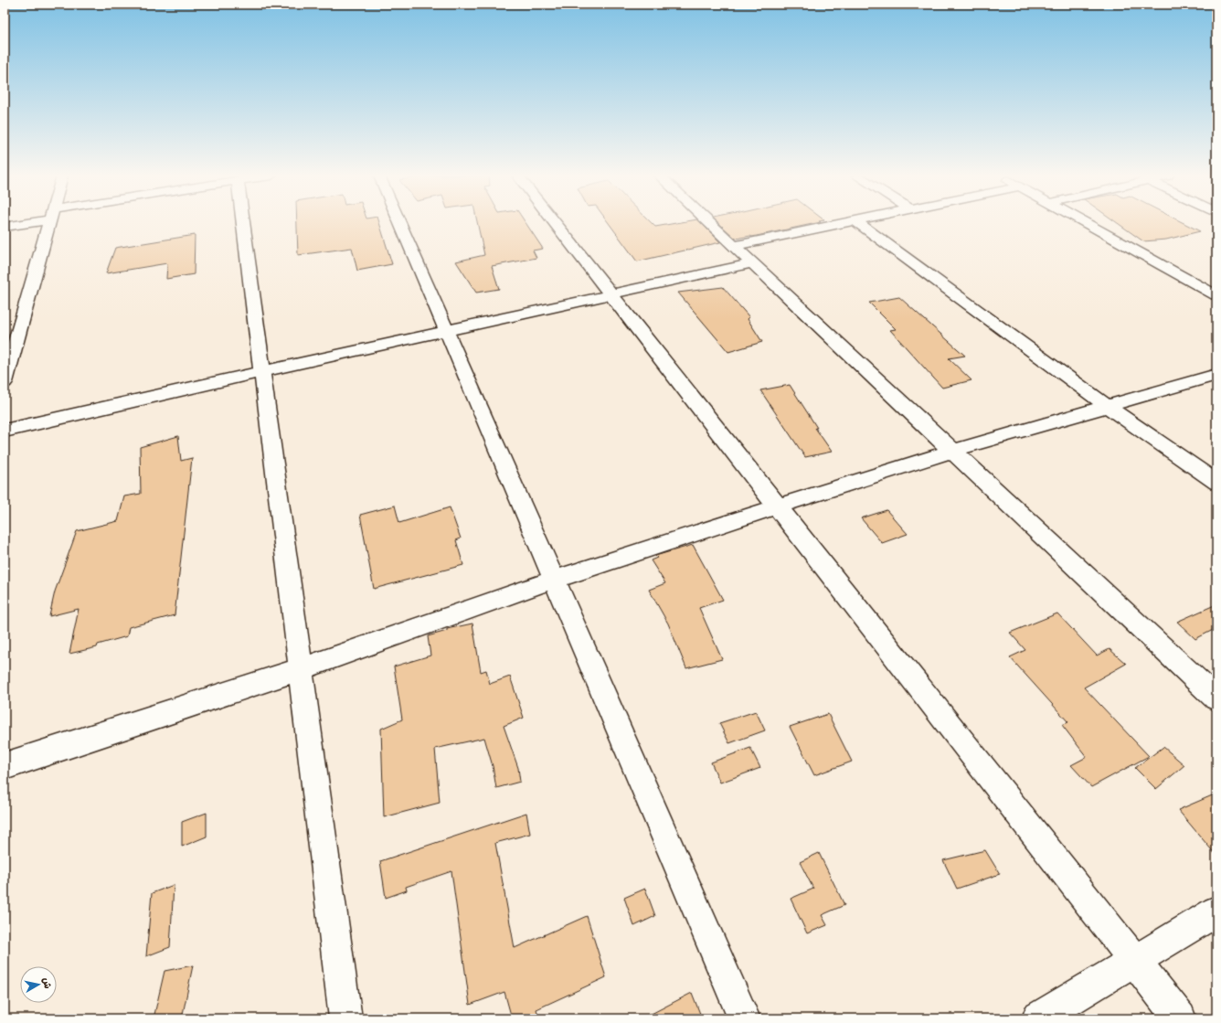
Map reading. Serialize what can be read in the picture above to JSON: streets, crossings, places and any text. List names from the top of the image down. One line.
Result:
{"north":"right"}
